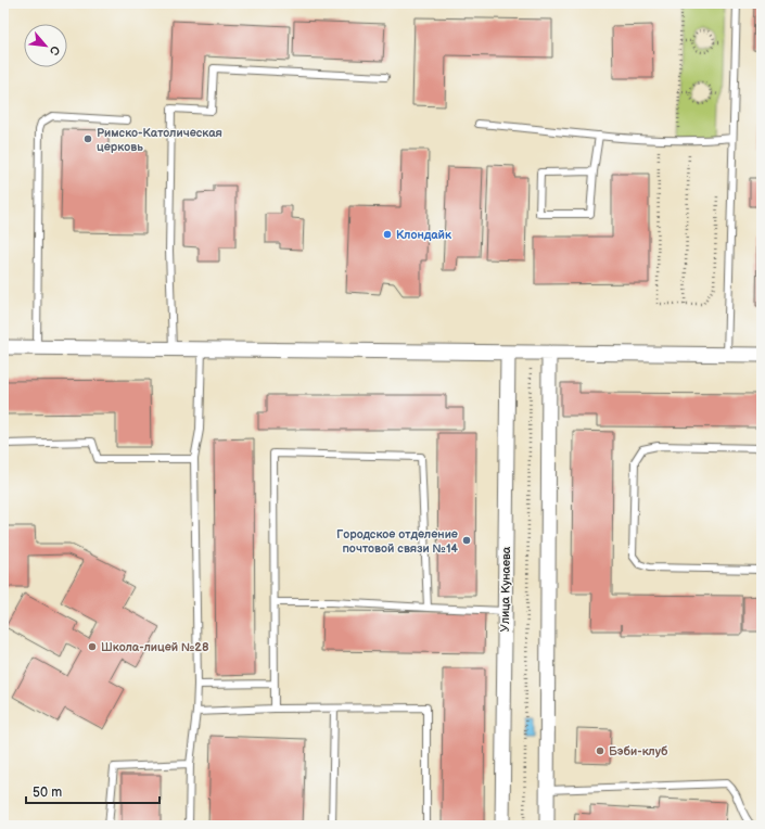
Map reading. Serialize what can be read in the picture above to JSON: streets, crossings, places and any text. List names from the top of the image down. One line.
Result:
{"streets":{"street":["Улица Кунаева"]},"places":["Римско-Католическая церковь","Клондайк","Городское отделение почтовой связи №14","Школа-лицей №28","Бэби-клуб"],"scale_bar":"50 m","north":"bottom right"}
